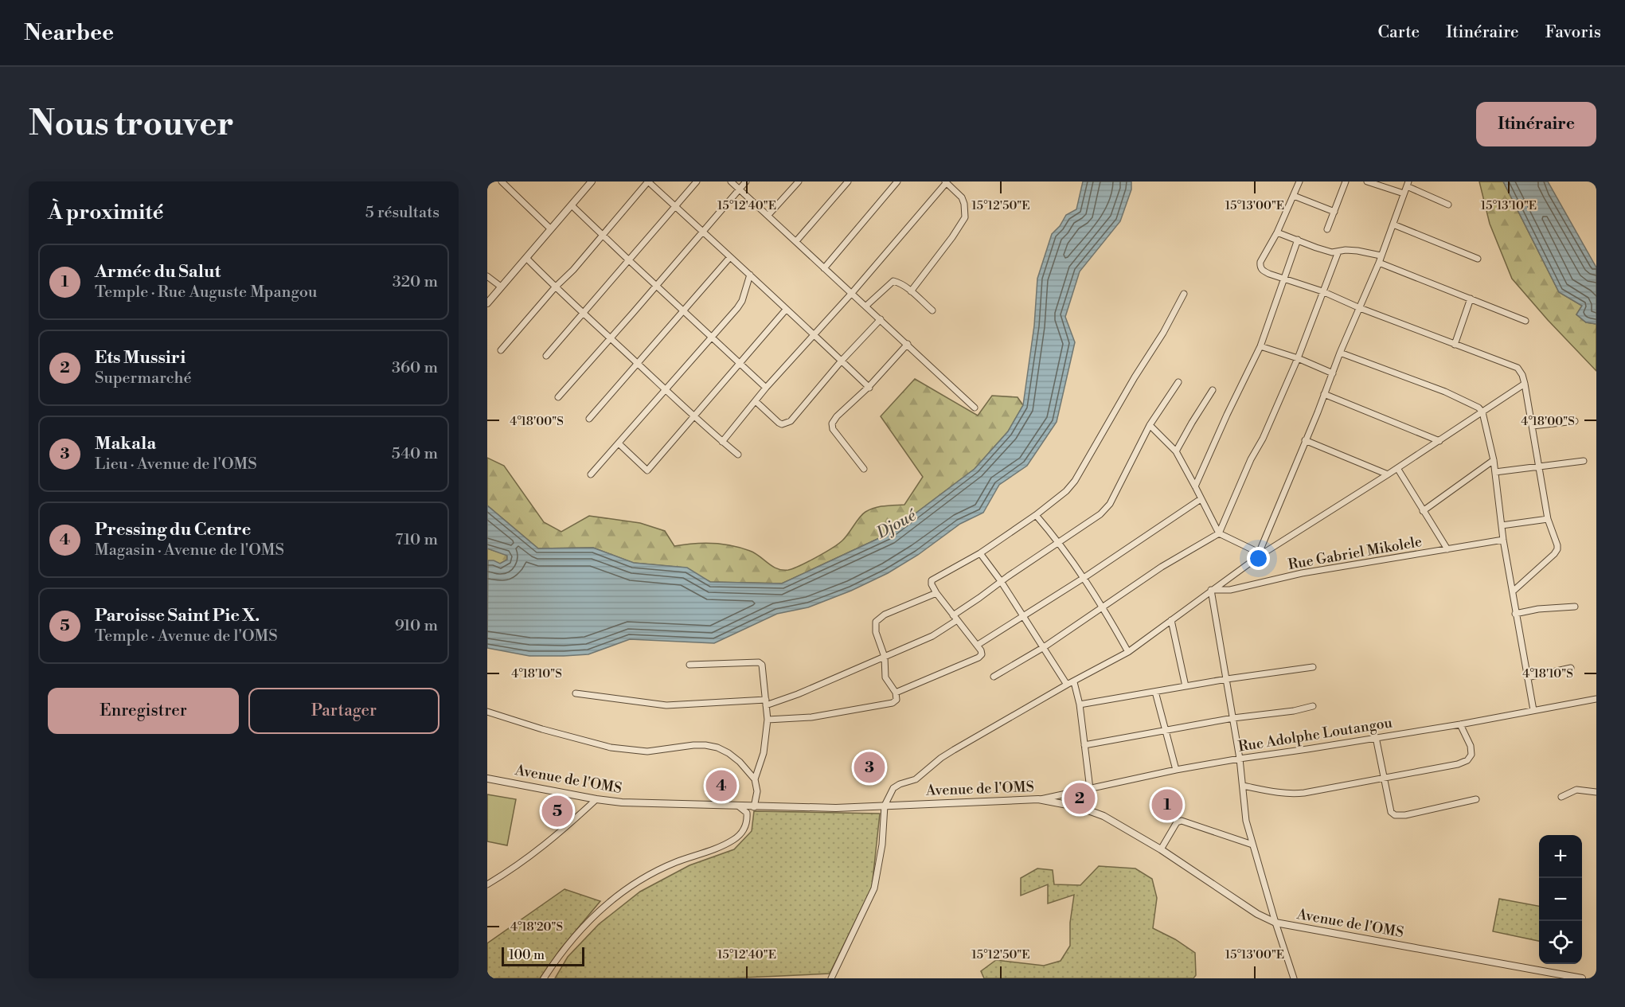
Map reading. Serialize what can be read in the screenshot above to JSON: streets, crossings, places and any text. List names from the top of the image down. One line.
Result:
{"streets":{"street":["Rue Gabriel Mikolele","Rue Adolphe Loutangou","Avenue de l'OMS"]},"crossings":[["Rue Adolphe Loutangou","Avenue de l'OMS"]],"water":["Djoué"],"scale_bar":"100 m","page":{"header":"Nearbee","nav":["Carte","Itinéraire","Favoris"],"buttons":["Itinéraire",["Enregistrer","Partager"]],"title":"Nous trouver","heading":["À proximité","5 résultats"],"list":[{"mark":"1","name":"Armée du Salut","note":"Temple · Rue Auguste Mpangou","value":"320 m"},{"mark":"2","name":"Ets Mussiri","note":"Supermarché","value":"360 m"},{"mark":"3","name":"Makala","note":"Lieu · Avenue de l'OMS","value":"540 m"},{"mark":"4","name":"Pressing du Centre","note":"Magasin · Avenue de l'OMS","value":"710 m"},{"mark":"5","name":"Paroisse Saint Pie X.","note":"Temple · Avenue de l'OMS","value":"910 m"}],"pins":["3","4","2","1","5"],"map_buttons":["+","−"],"scale":"100 m"},"coordinates":["15°12'40\"E","15°12'50\"E","15°13'00\"E","15°13'10\"E","4°18'00\"S","4°18'10\"S","4°18'20\"S"]}
